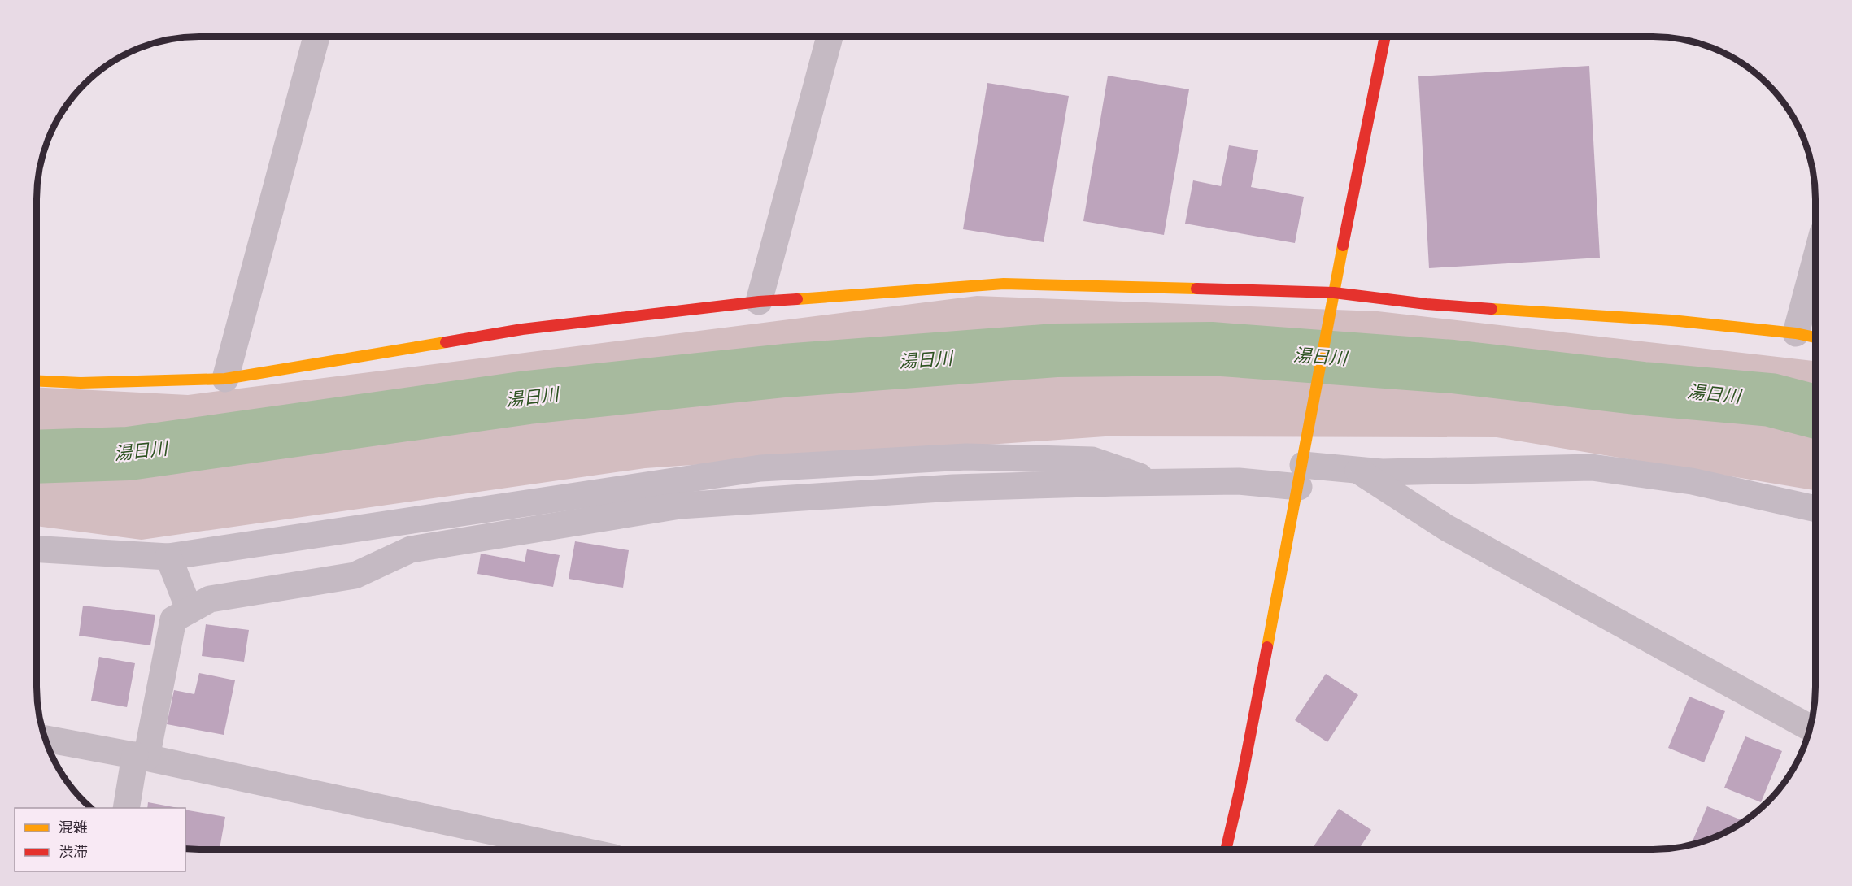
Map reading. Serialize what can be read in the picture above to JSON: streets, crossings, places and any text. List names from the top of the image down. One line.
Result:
{"water":["湯日川"],"legend":["混雑","渋滞"]}
